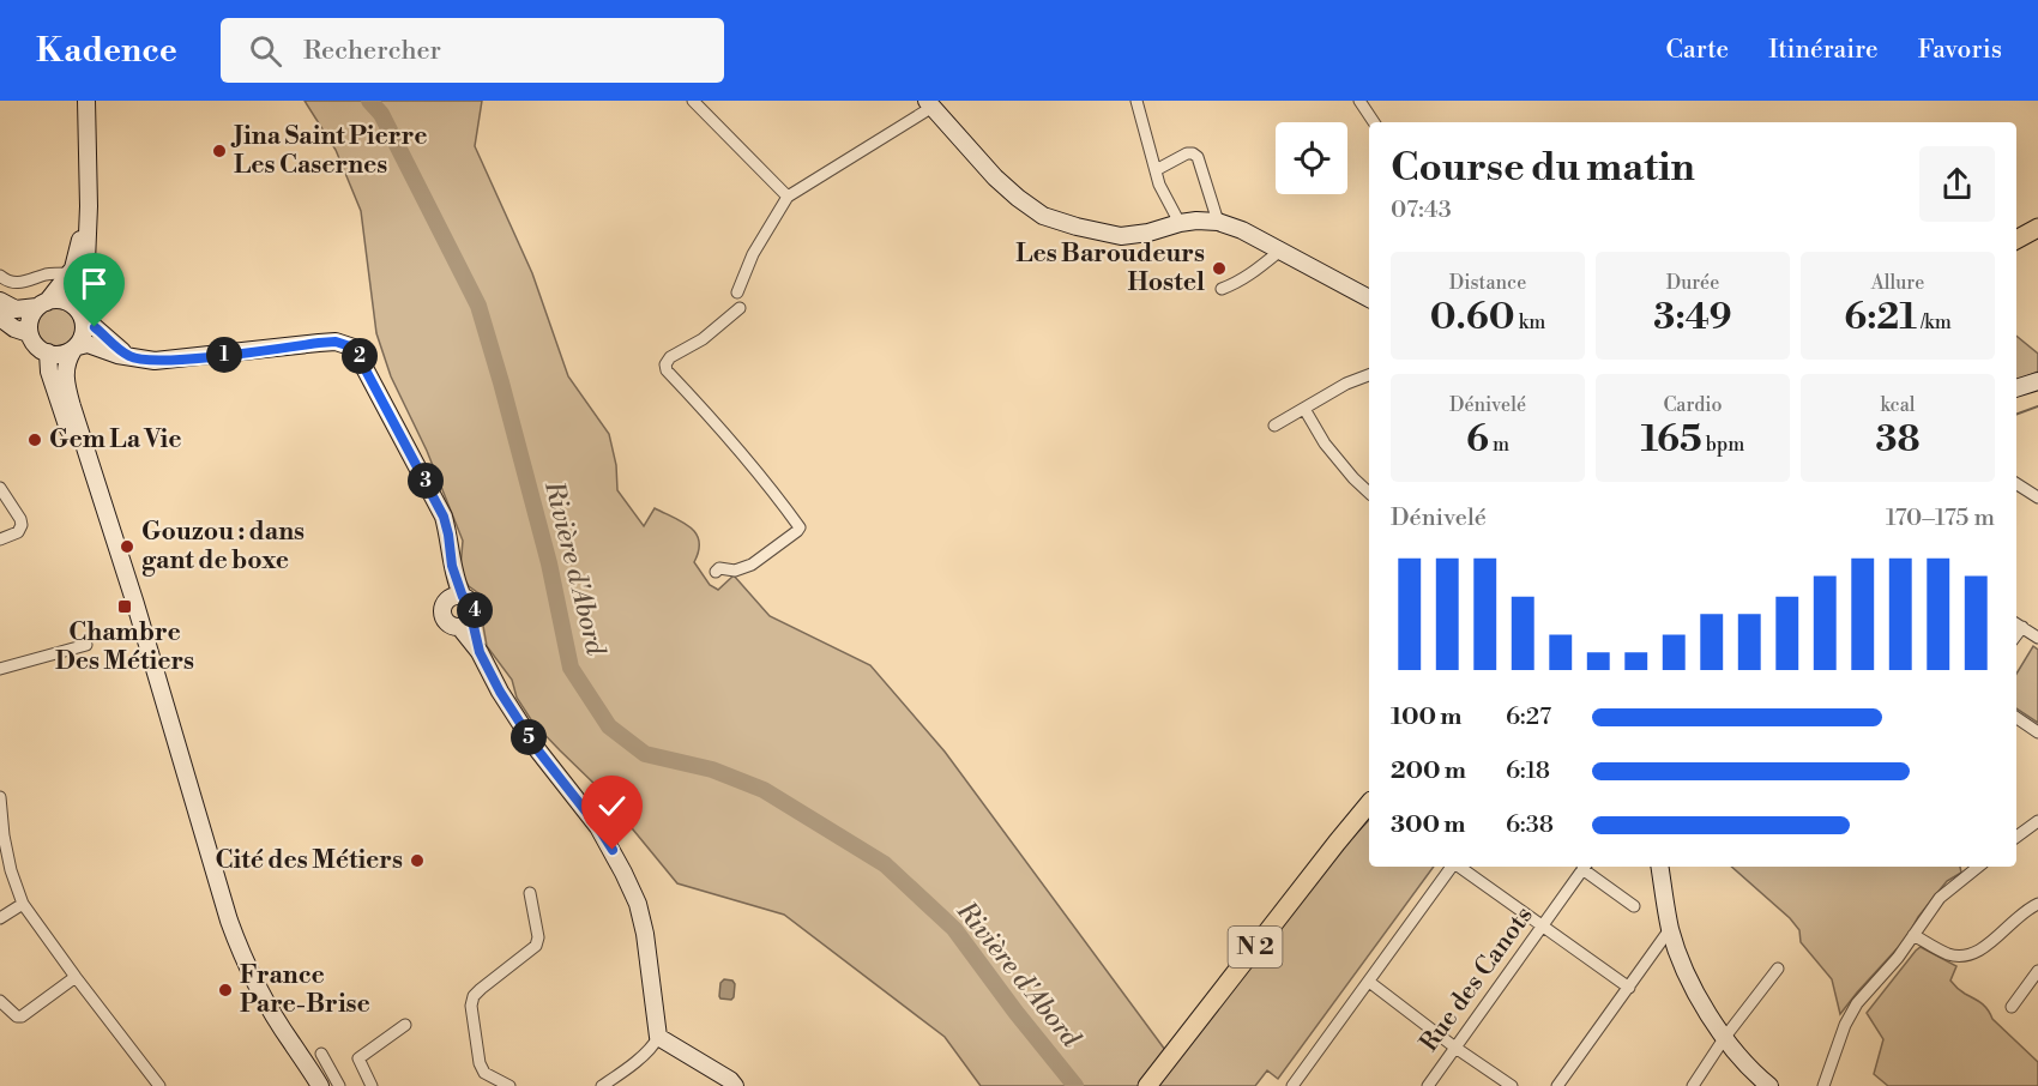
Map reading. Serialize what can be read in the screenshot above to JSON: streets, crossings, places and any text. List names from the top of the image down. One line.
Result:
{"streets":{"main road":["N 2"],"street":["Rue des Canots"]},"water":["Rivière d'Abord"],"places":{"other":["Jina Saint Pierre Les Casernes","Les Baroudeurs Hostel","Gem La Vie","Gouzou : dans gant de boxe","Cité des Métiers","France Pare-Brise"],"transit":["Chambre Des Métiers"]},"page":{"header":"Kadence","search":"Rechercher","nav":["Carte","Itinéraire","Favoris"],"heading":["Course du matin","07:43"],"stats":[["Distance","0.60 km"],["Durée","3:49"],["Allure","6:21 /km"],["Dénivelé","6 m"],["Cardio","165 bpm"],["kcal","38"]],"pins":["1","2","3","4","5"],"chart":["Dénivelé","170–175 m"],"list":[{"name":"100 m","note":"6:27"},{"name":"200 m","note":"6:18"},{"name":"300 m","note":"6:38"}]}}
